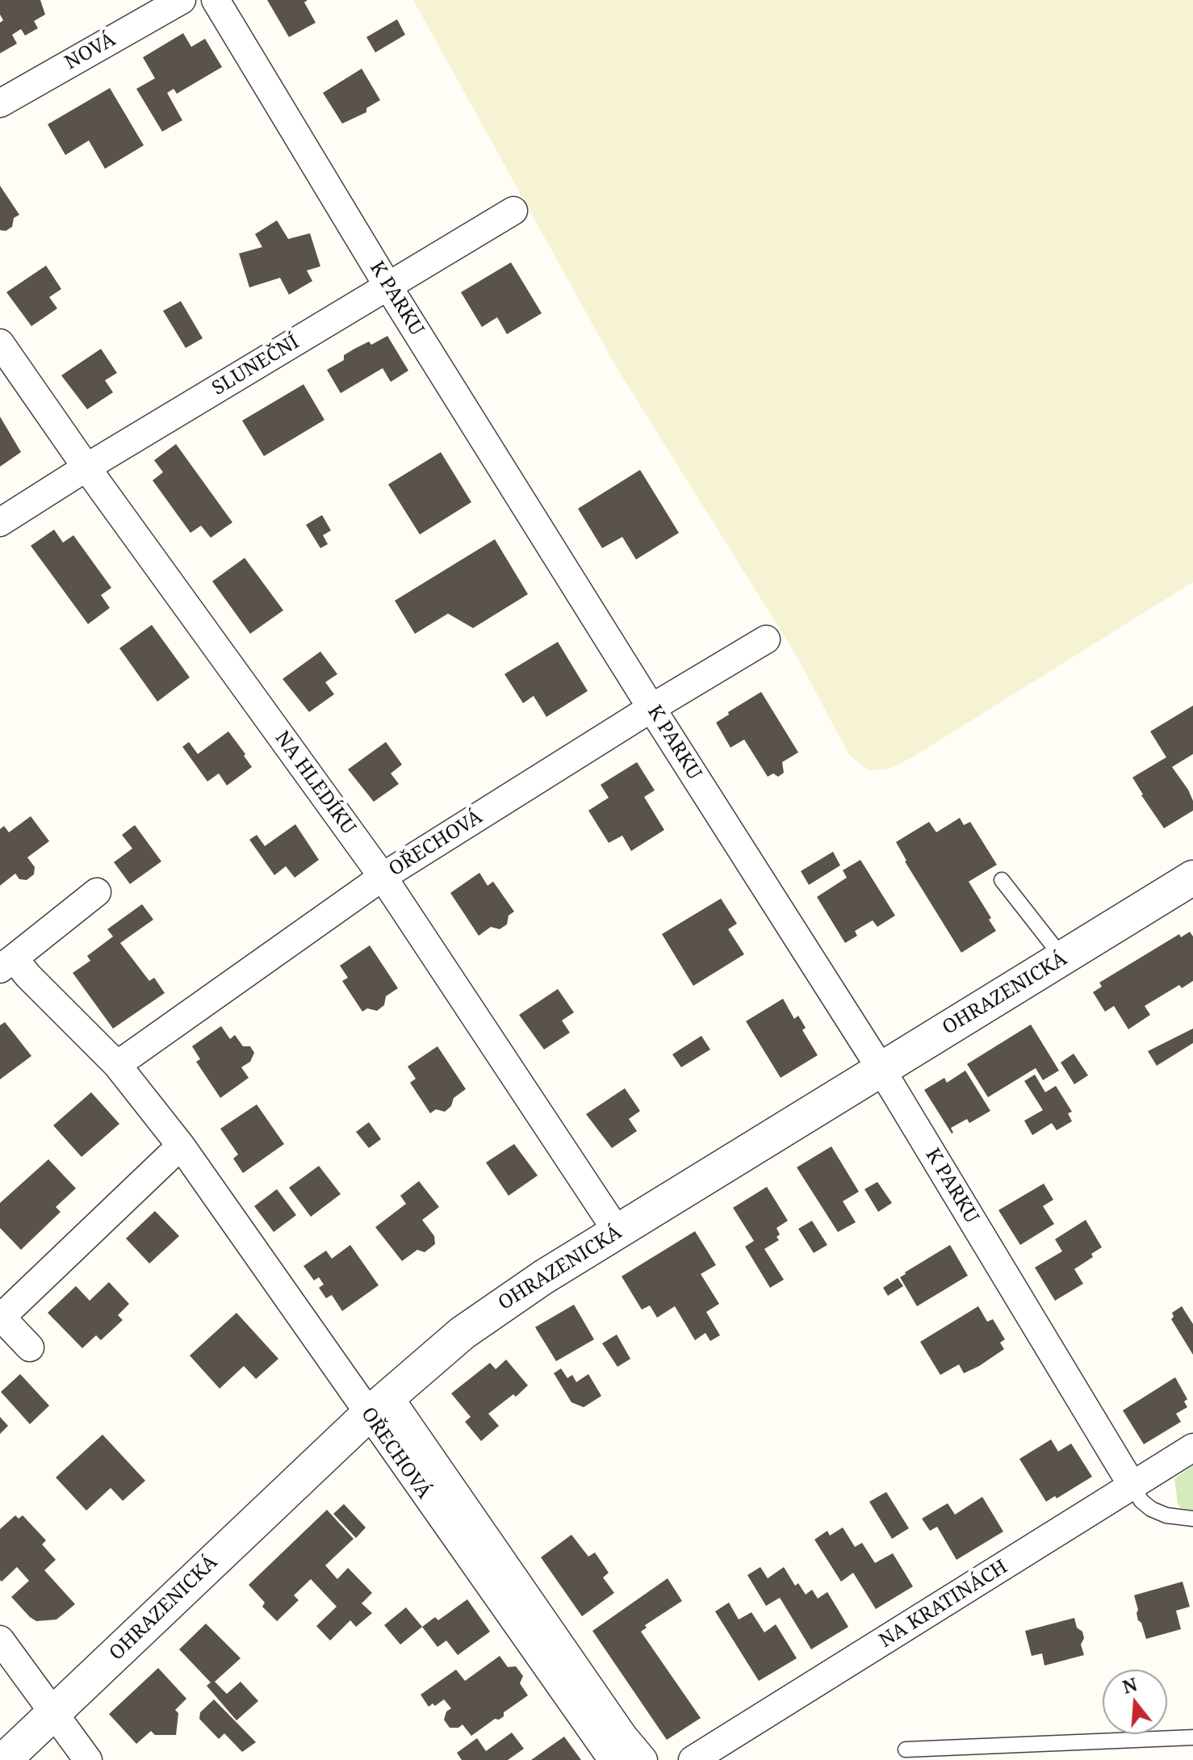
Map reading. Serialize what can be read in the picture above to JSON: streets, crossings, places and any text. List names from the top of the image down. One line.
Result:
{"streets":{"street":["NOVÁ","K PARKU","SLUNEČNÍ","NA HLEDÍKU","OŘECHOVÁ","OHRAZENICKÁ","NA KRATINÁCH"]},"crossings":[["K PARKU","SLUNEČNÍ"],["K PARKU","OŘECHOVÁ"],["K PARKU","OHRAZENICKÁ"],["K PARKU","NA KRATINÁCH"],["SLUNEČNÍ","NA HLEDÍKU"],["NA HLEDÍKU","OŘECHOVÁ"],["NA HLEDÍKU","OHRAZENICKÁ"],["OŘECHOVÁ","OHRAZENICKÁ"]],"north":"top"}
